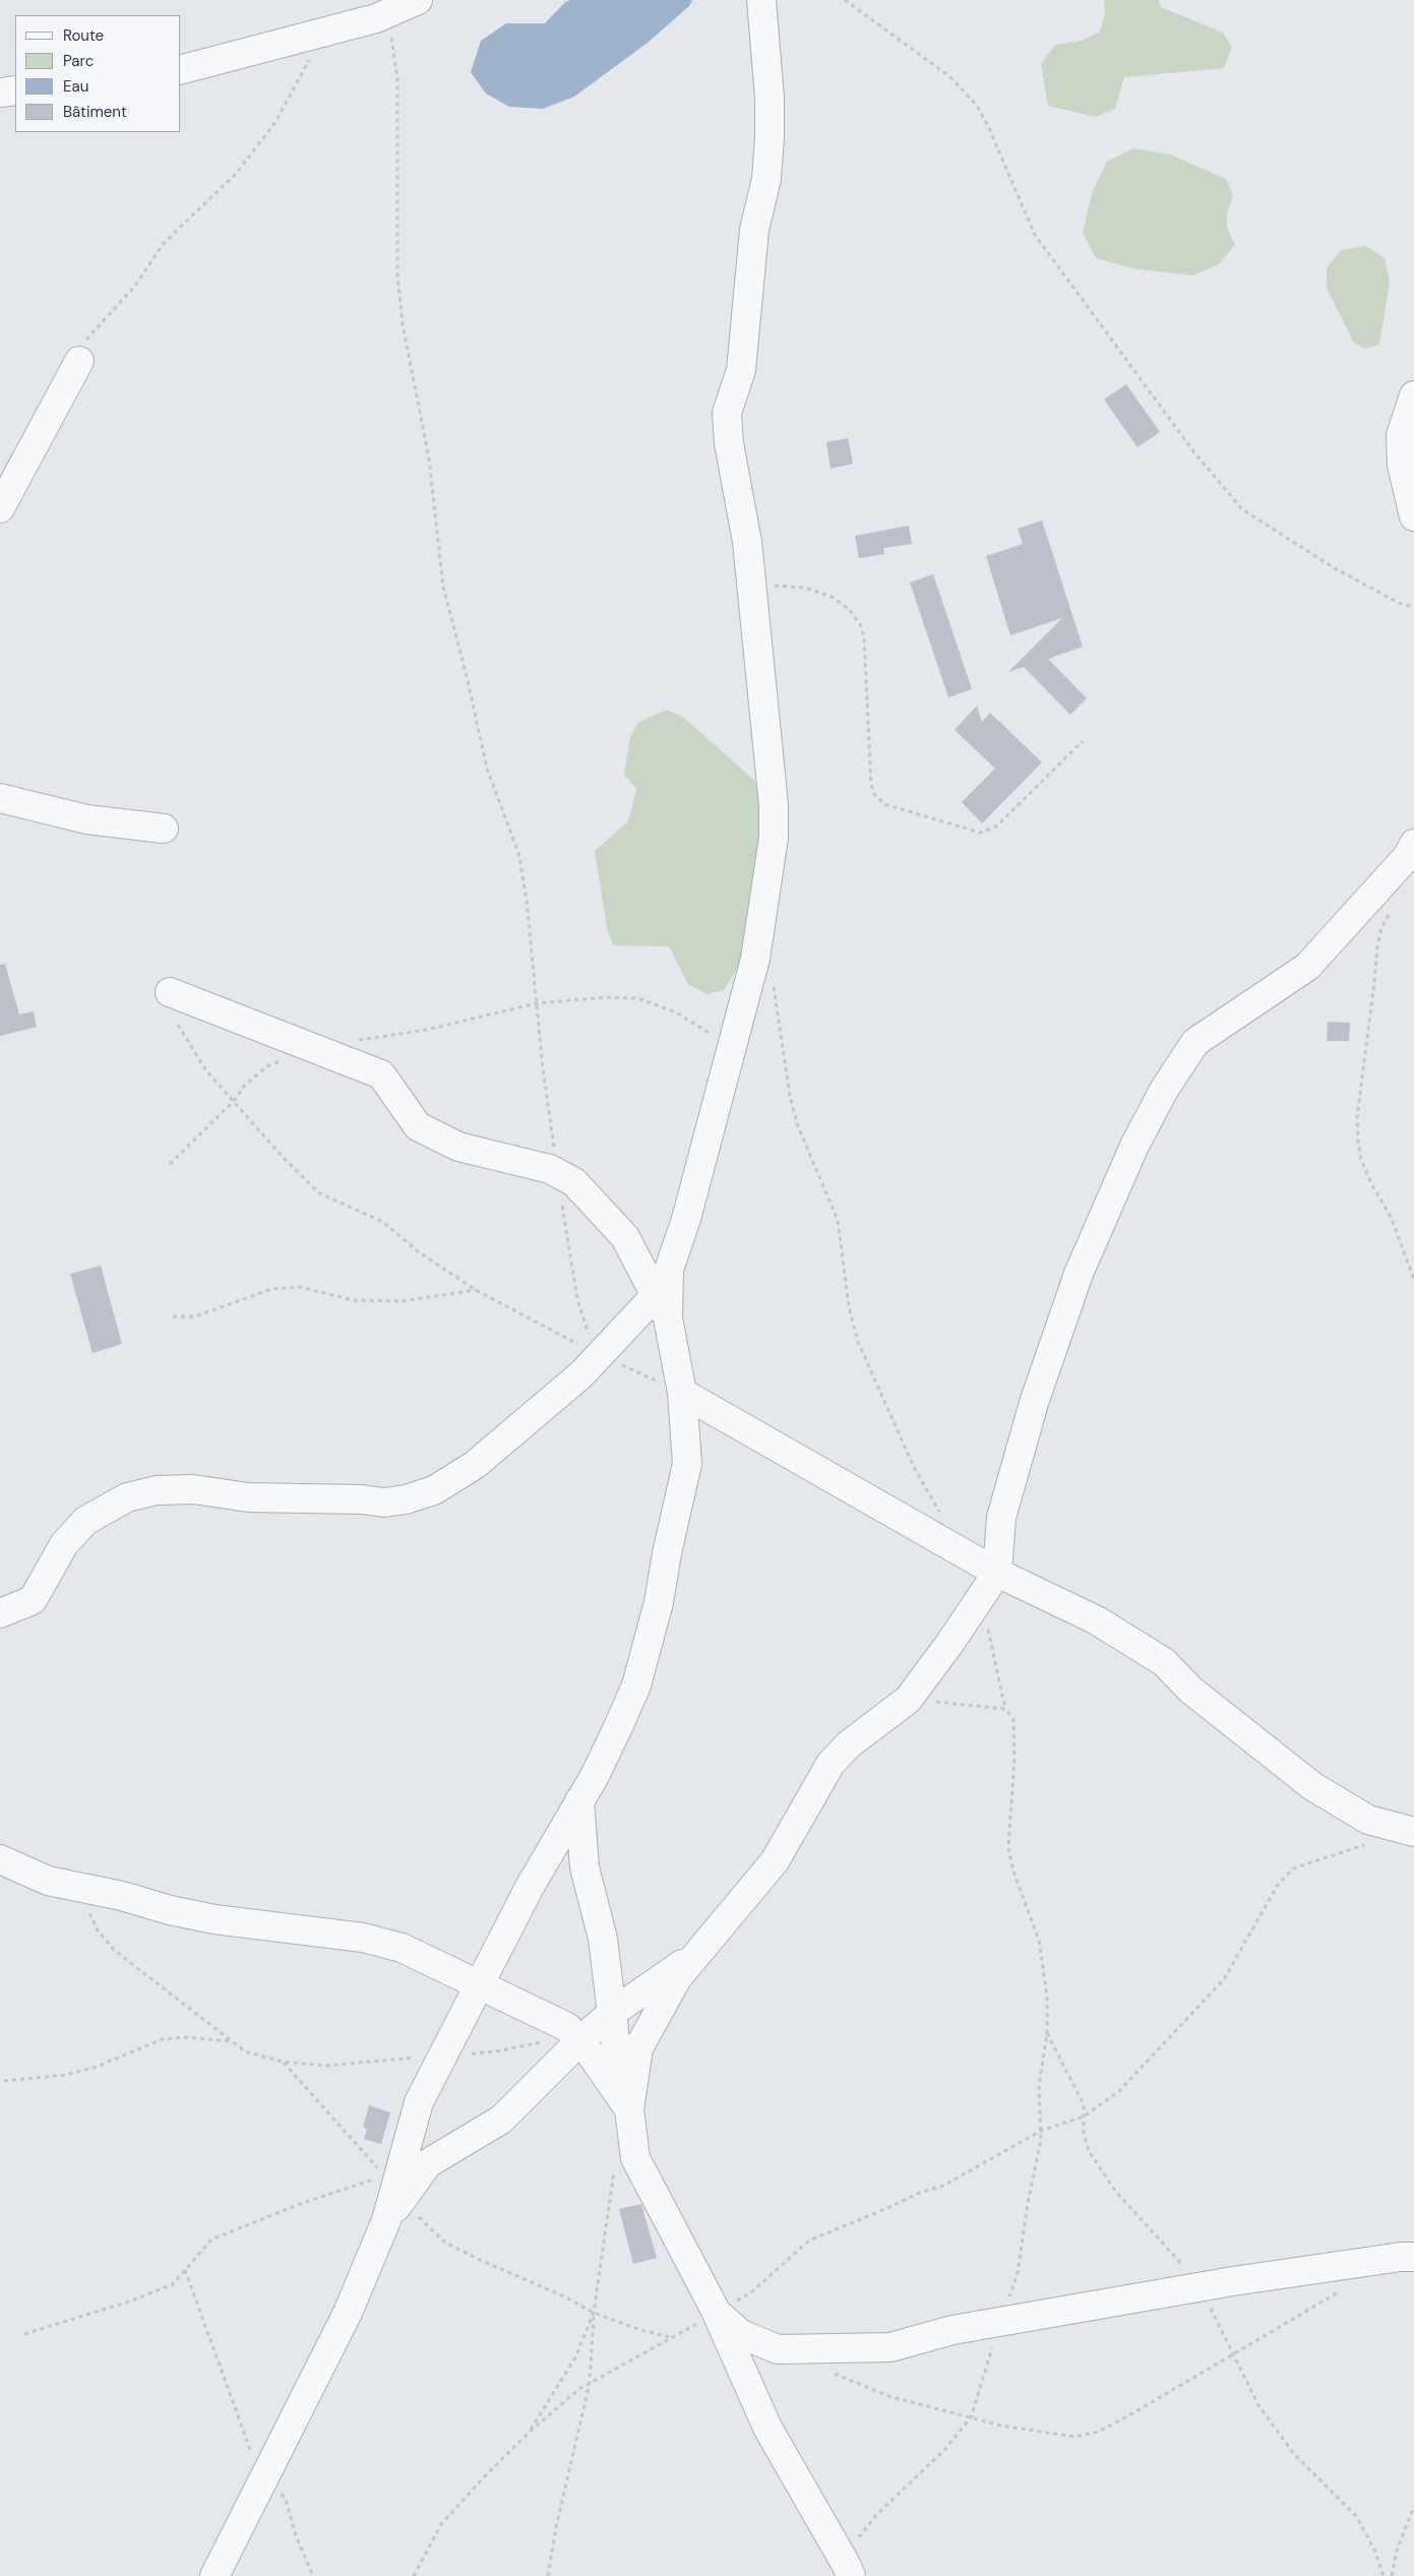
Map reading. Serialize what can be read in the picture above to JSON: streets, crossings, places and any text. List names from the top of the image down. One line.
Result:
{"legend":["Route","Parc","Eau","Bâtiment"]}
